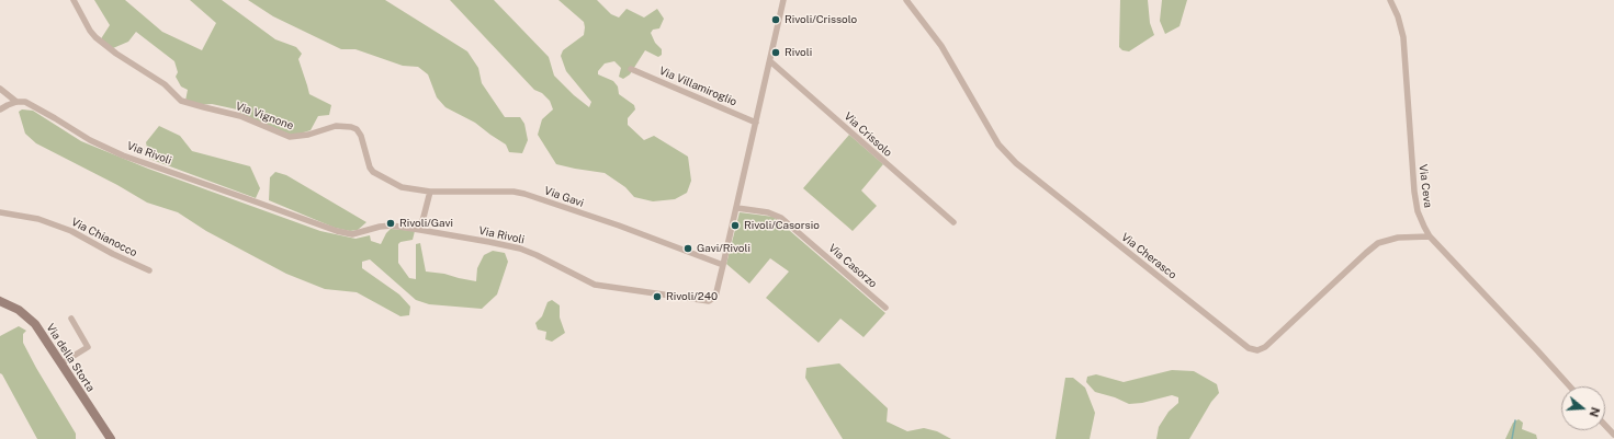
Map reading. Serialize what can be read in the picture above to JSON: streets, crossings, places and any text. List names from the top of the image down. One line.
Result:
{"streets":{"main road":["Via della Storta"],"street":["Via Villamiroglio","Via Vignone","Via Crissolo","Via Rivoli","Via Ceva","Via Gavi","Via Chianocco","Via Cherasco","Via Casorzo"]},"crossings":[["Via Villamiroglio","Via Rivoli"],["Via Vignone","Via Gavi"],["Via Crissolo","Via Rivoli"],["Via Rivoli","Via Gavi"],["Via Rivoli","Via Casorzo"],["Via Ceva","Via Cherasco"]],"places":["Rivoli/Crissolo","Rivoli","Rivoli/Gavi","Rivoli/Casorsio","Gavi/Rivoli","Rivoli/240"],"north":"right"}
